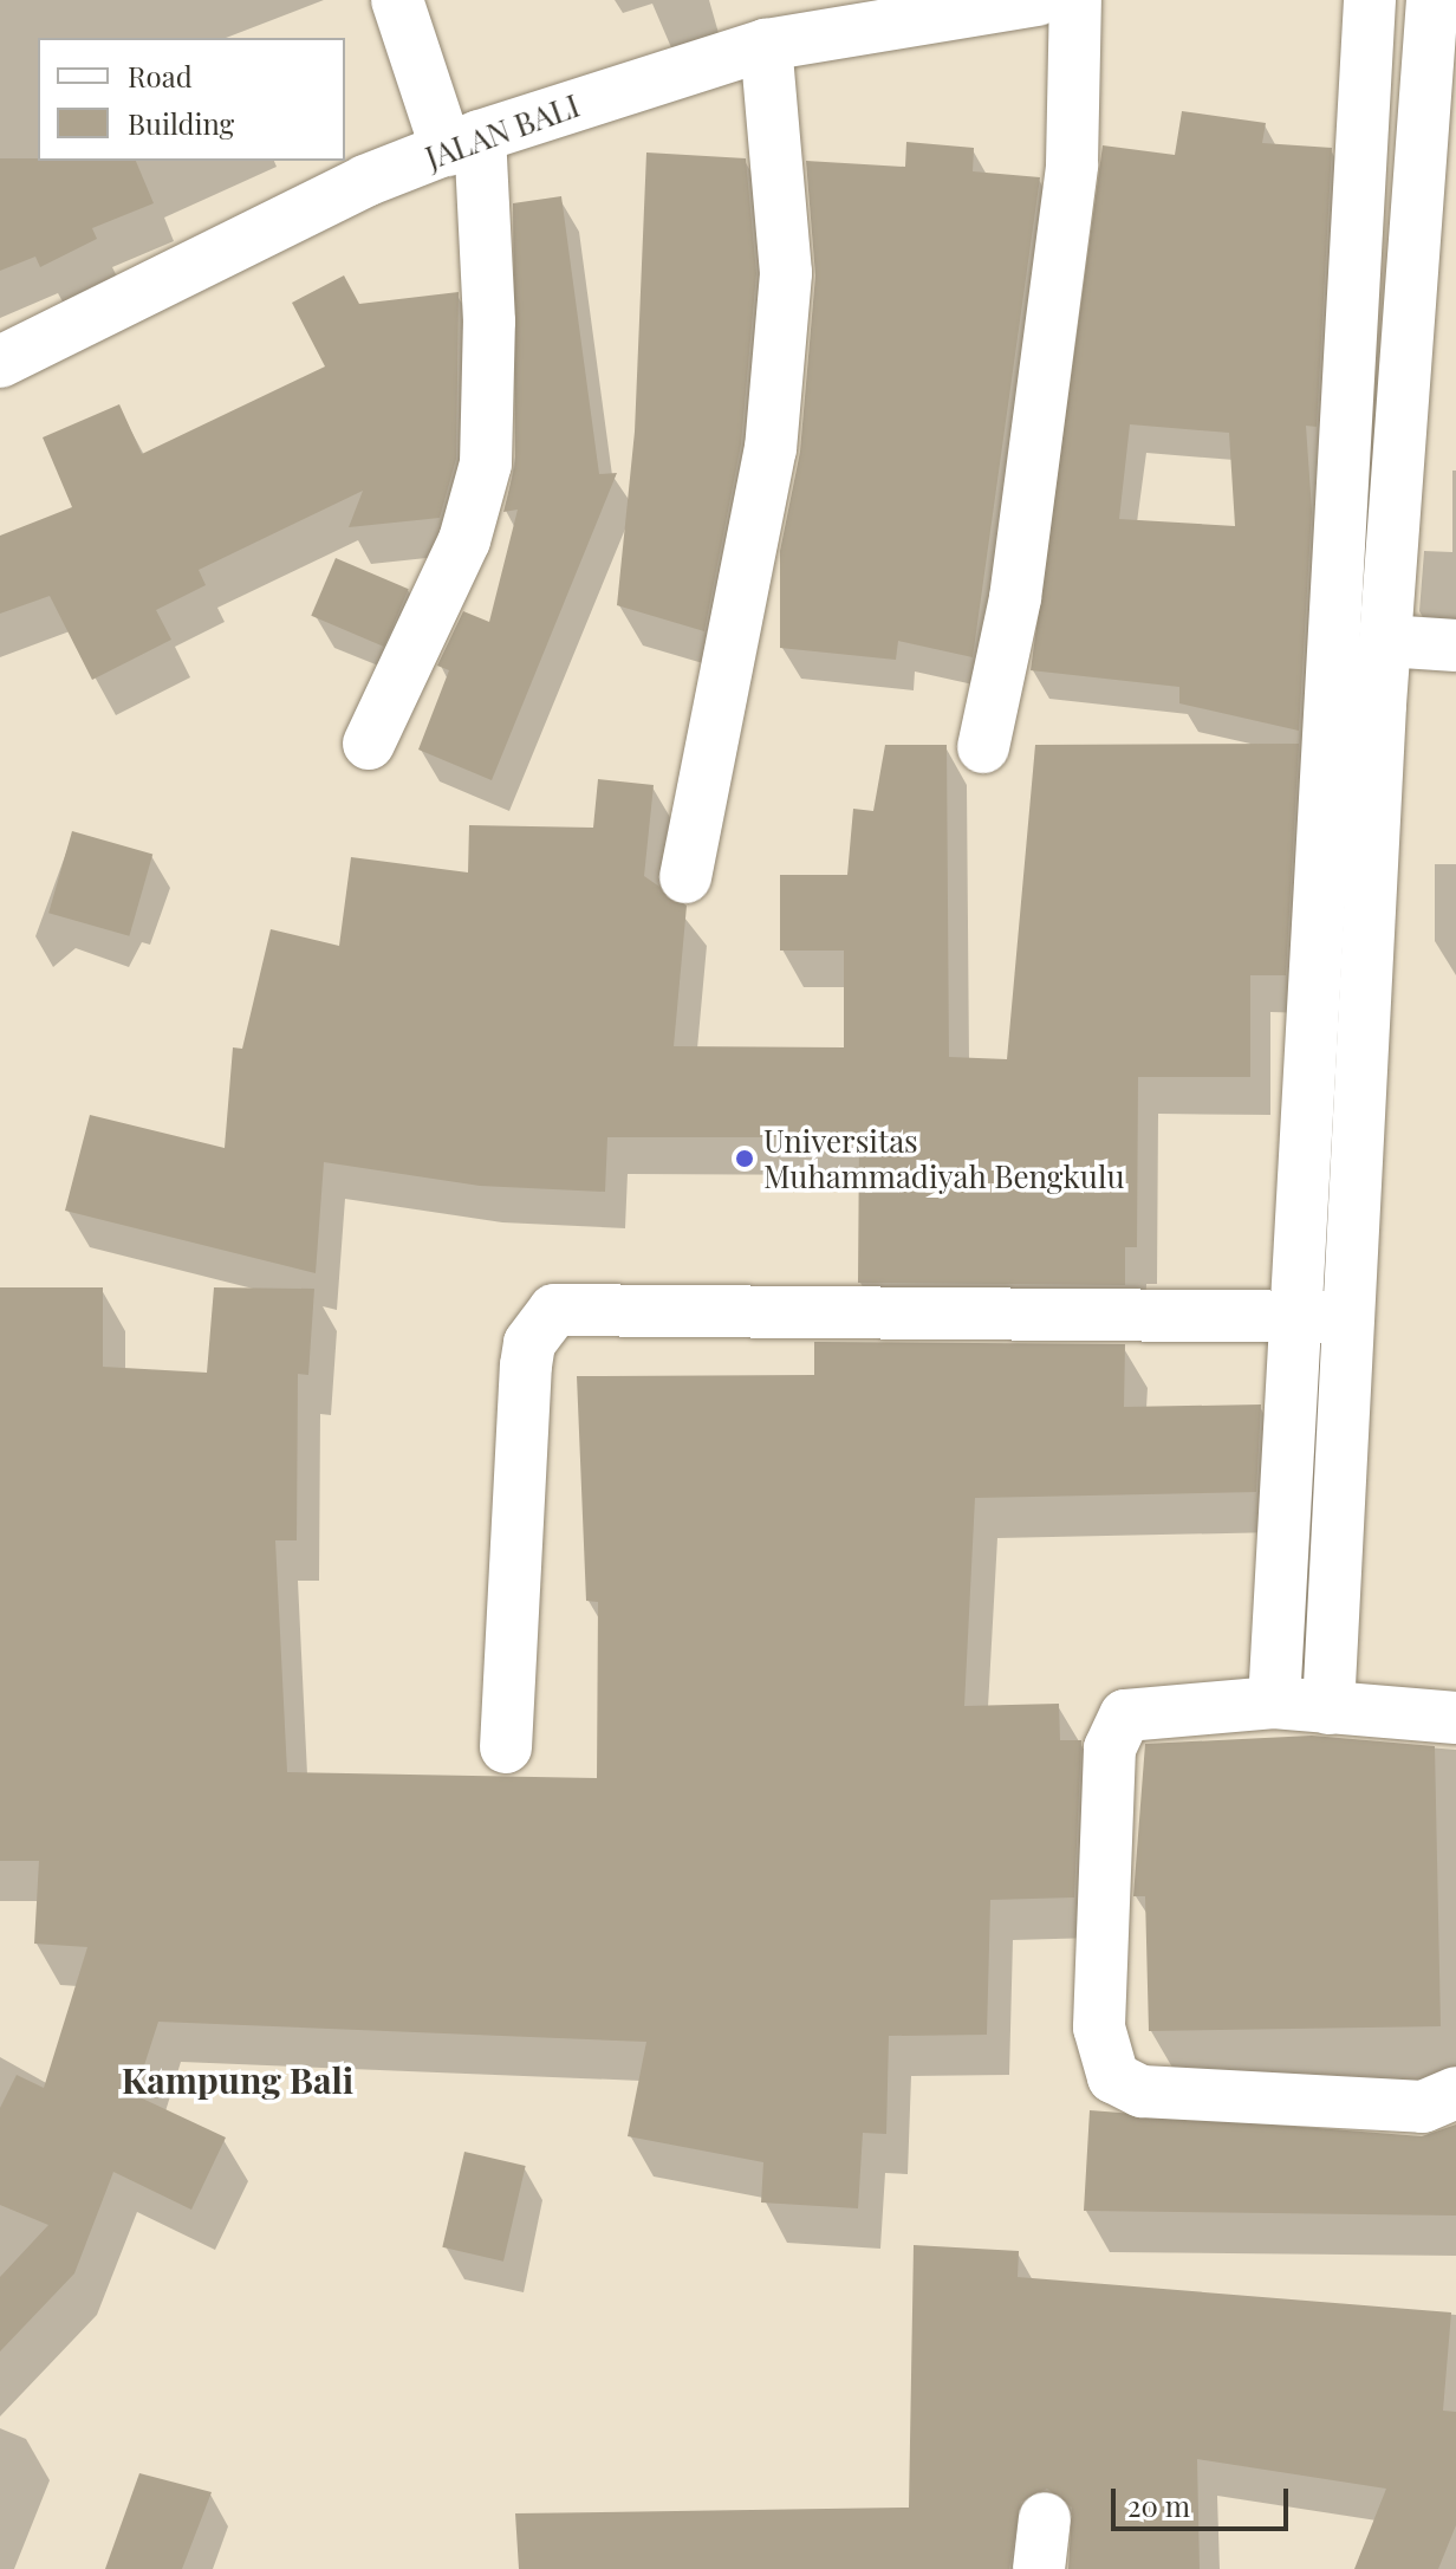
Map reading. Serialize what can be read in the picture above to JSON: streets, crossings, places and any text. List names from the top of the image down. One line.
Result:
{"streets":{"street":["JALAN BALI"]},"districts":["Kampung Bali"],"places":["Universitas Muhammadiyah Bengkulu"],"legend":["Road","Building"],"scale_bar":"20 m"}
